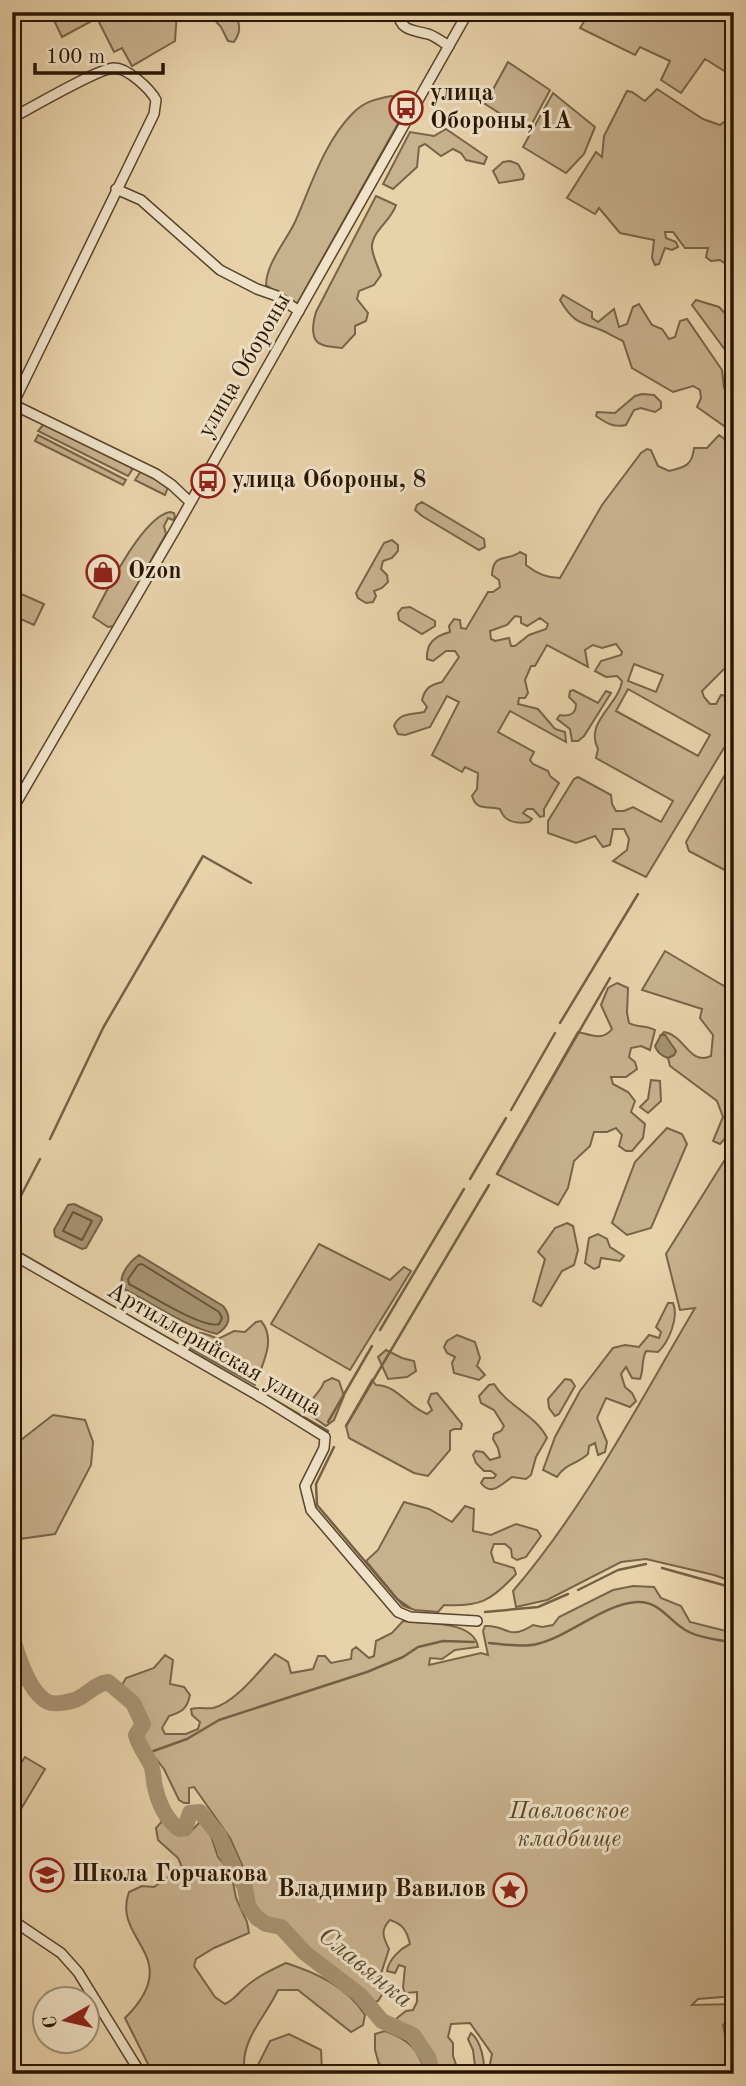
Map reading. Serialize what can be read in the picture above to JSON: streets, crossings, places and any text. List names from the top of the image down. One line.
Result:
{"streets":{"street":["улица Обороны","Артиллерийская улица"]},"water":["Славянка"],"parks":["Павловское кладбище"],"places":{"bus stop":["улица Обороны, 1А","улица Обороны, 8"],"shop":["Ozon"],"school or university":["Школа Горчакова"],"place":["Владимир Вавилов"]},"scale_bar":"100 m","north":"left"}
